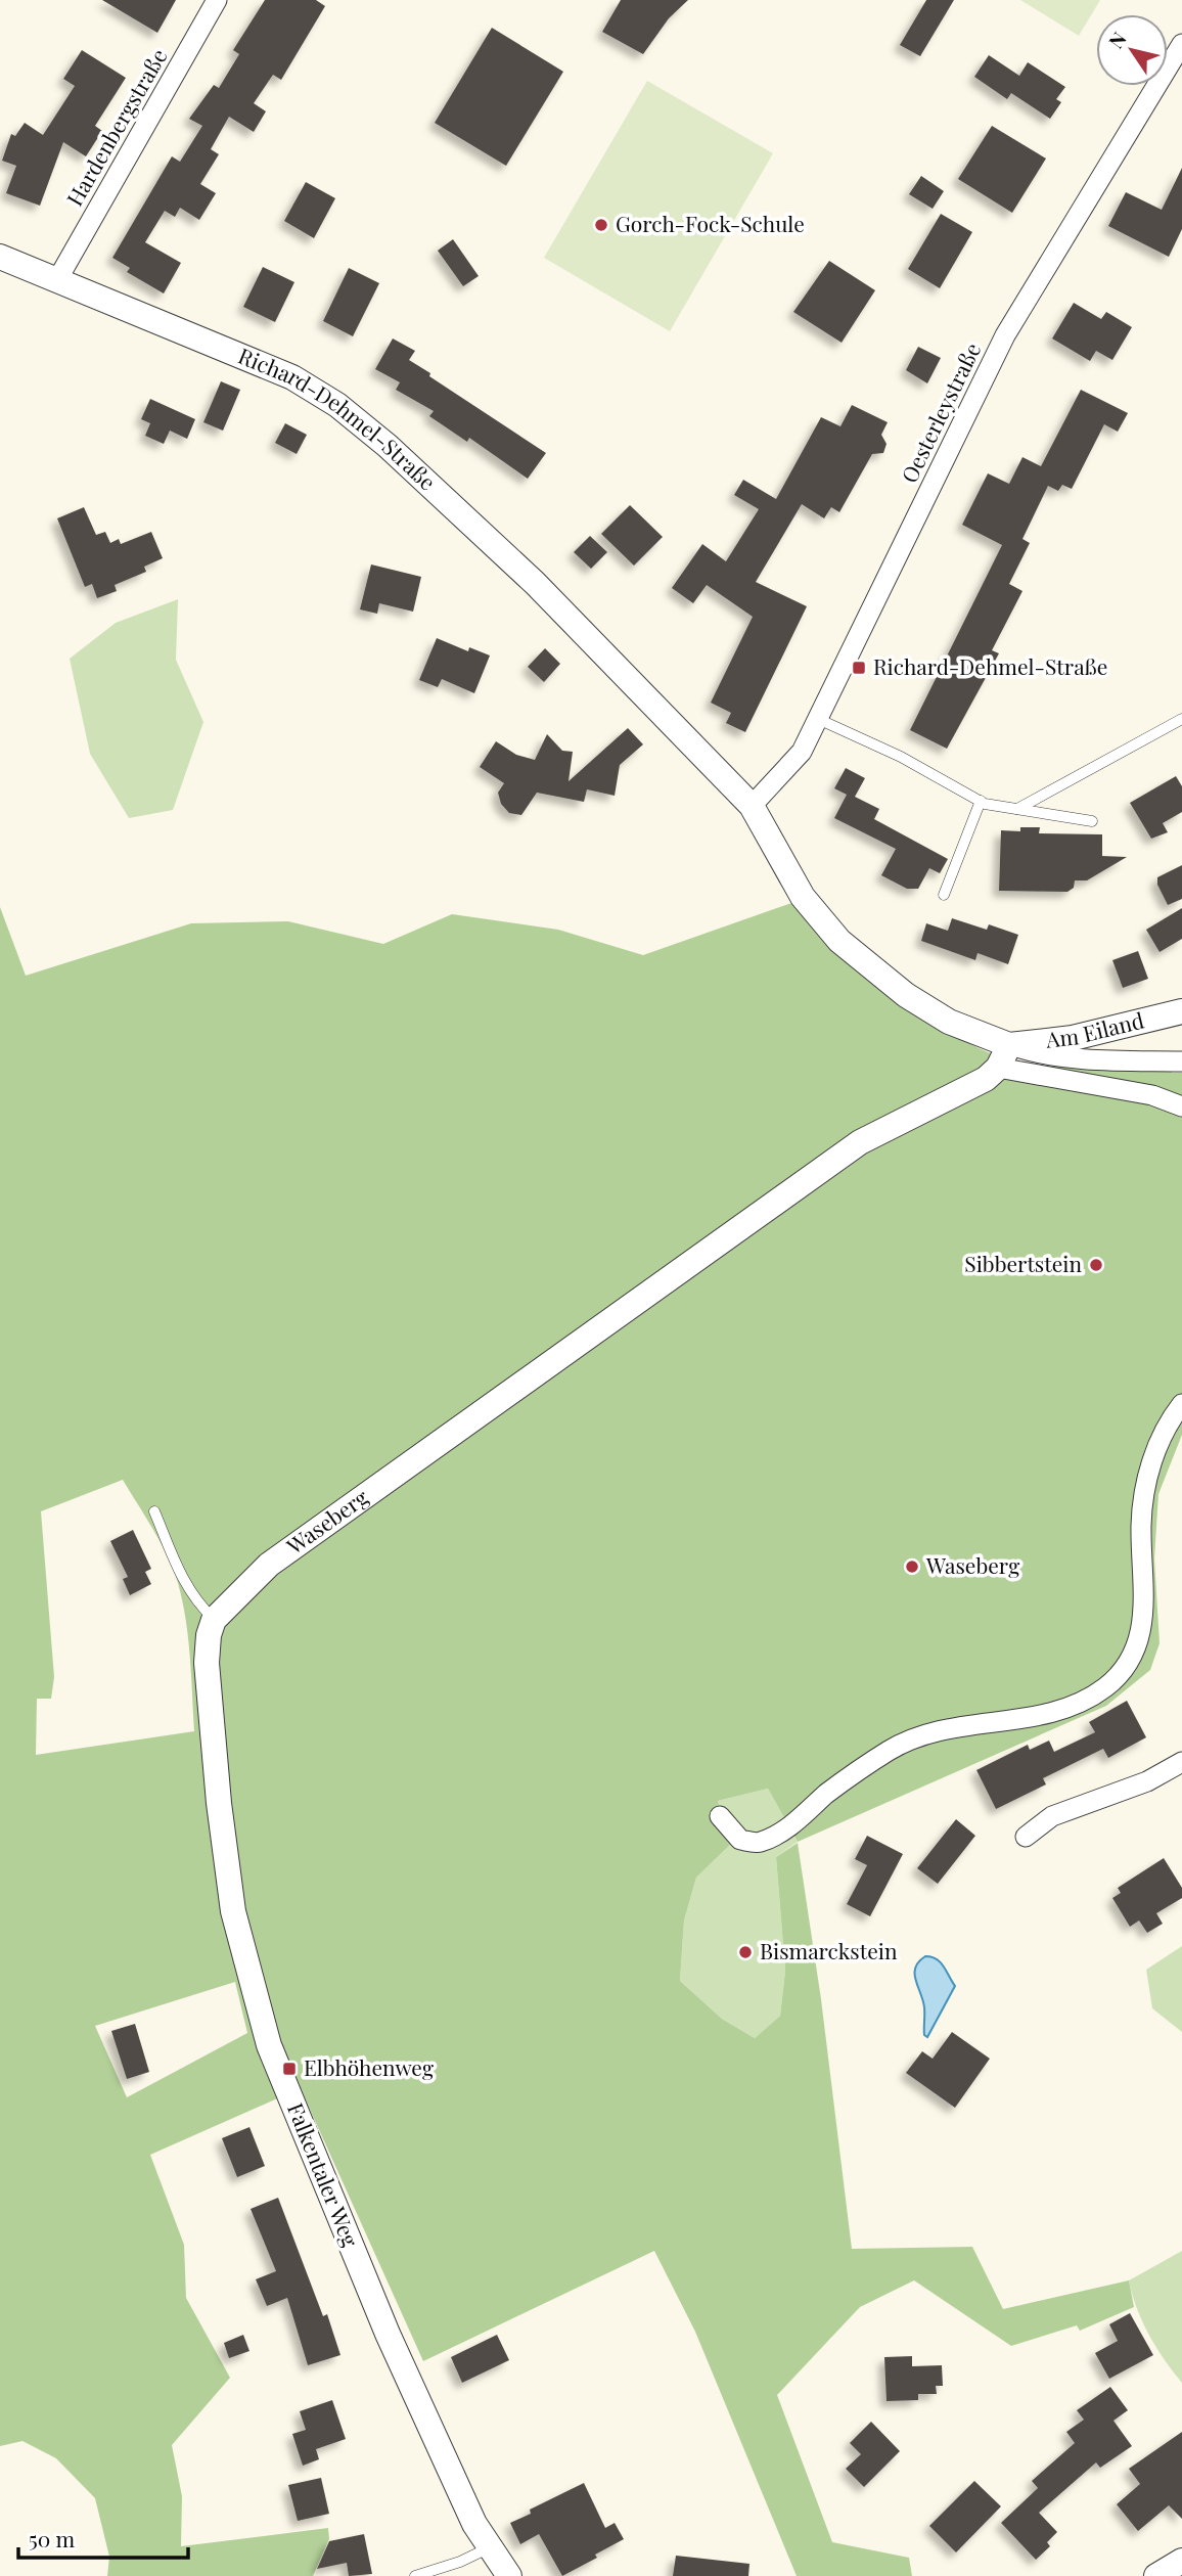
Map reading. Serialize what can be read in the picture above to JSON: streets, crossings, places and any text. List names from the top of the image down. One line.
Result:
{"streets":{"street":["Hardenbergstraße","Oesterleystraße","Richard-Dehmel-Straße","Am Eiland","Waseberg","Falkentaler Weg"]},"crossings":[["Hardenbergstraße","Richard-Dehmel-Straße"],["Oesterleystraße","Richard-Dehmel-Straße"],["Richard-Dehmel-Straße","Am Eiland"],["Richard-Dehmel-Straße","Waseberg"],["Am Eiland","Waseberg"],["Waseberg","Falkentaler Weg"]],"places":{"other":["Gorch-Fock-Schule","Sibbertstein","Waseberg","Bismarckstein"],"transit":["Richard-Dehmel-Straße","Elbhöhenweg"]},"scale_bar":"50 m","north":"top left"}
